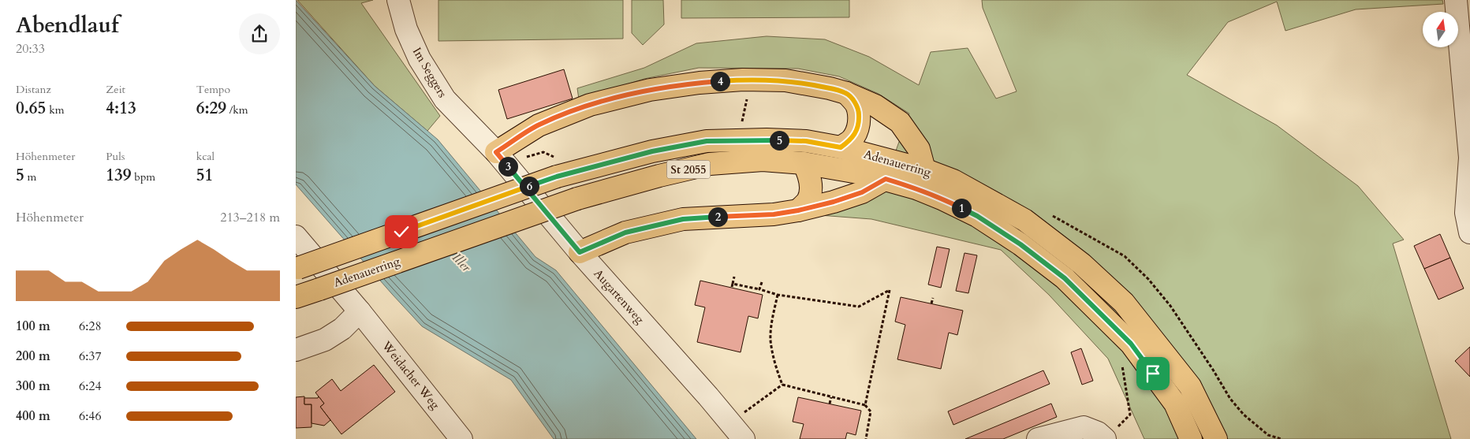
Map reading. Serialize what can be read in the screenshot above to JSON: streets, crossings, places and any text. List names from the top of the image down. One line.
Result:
{"streets":{"main road":["Adenauerring","St 2055"],"street":["Im Seggers","Augartenweg","Weidacher Weg"]},"crossings":[["Im Seggers","Augartenweg"]],"water":["Iller"],"north":"top","page":{"heading":["Abendlauf","20:33"],"stats":[["Distanz","0.65 km"],["Zeit","4:13"],["Tempo","6:29 /km"],["Höhenmeter","5 m"],["Puls","139 bpm"],["kcal","51"]],"pins":["4","5","3","6","1","2"],"chart":["Höhenmeter","213–218 m"],"list":[{"name":"100 m","note":"6:28"},{"name":"200 m","note":"6:37"},{"name":"300 m","note":"6:24"},{"name":"400 m","note":"6:46"}]}}
